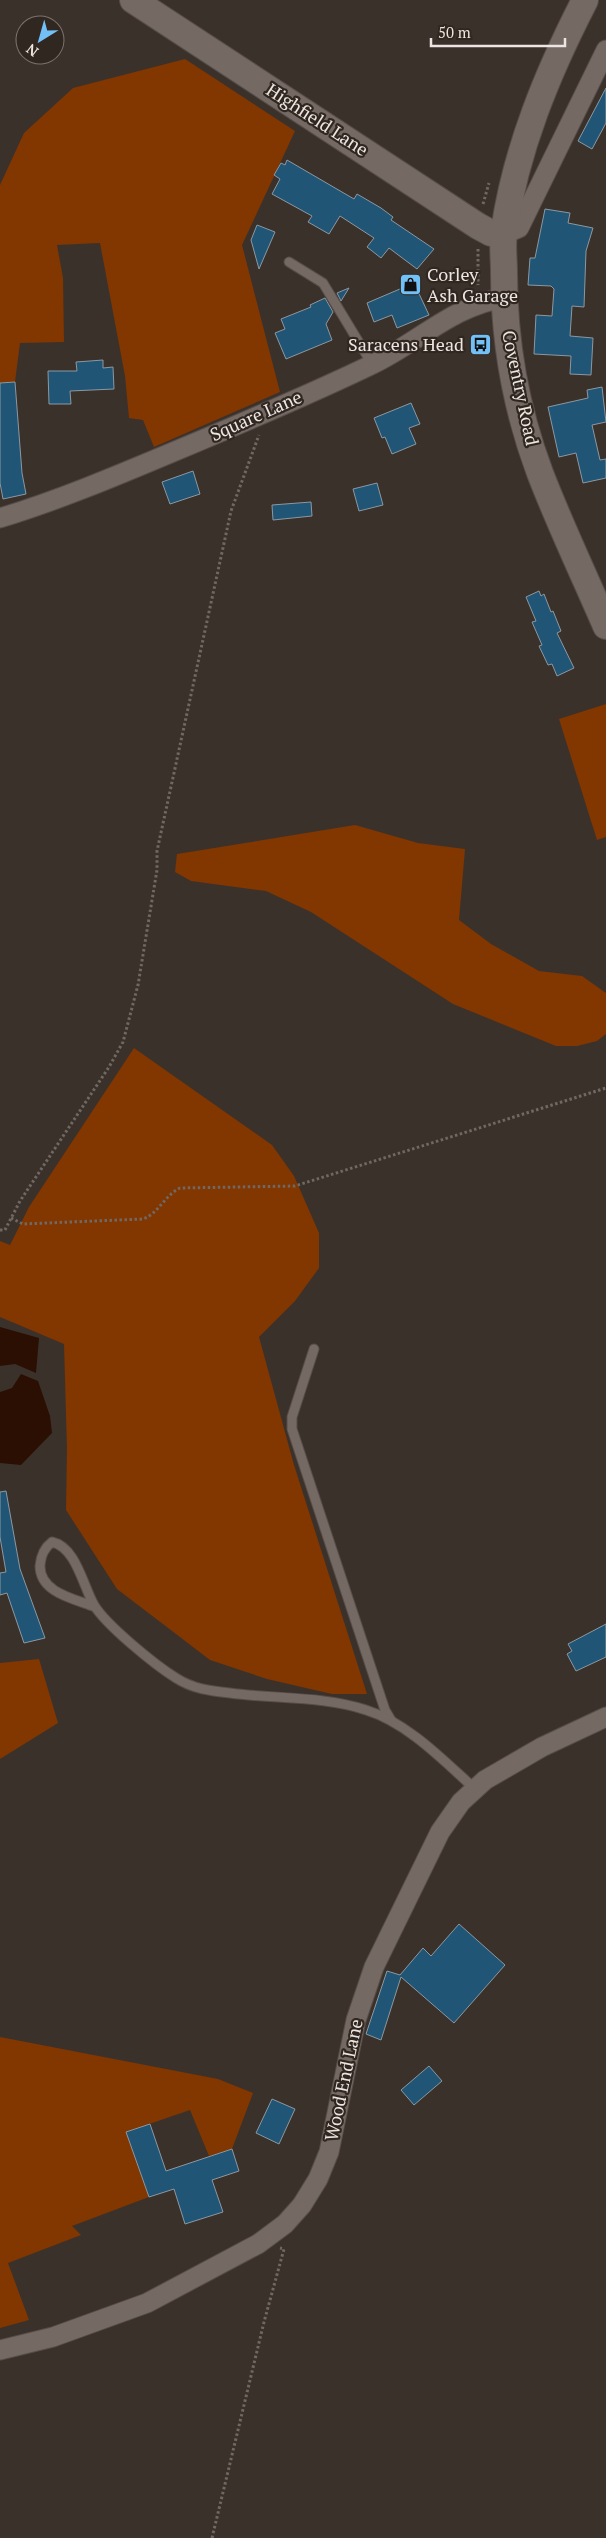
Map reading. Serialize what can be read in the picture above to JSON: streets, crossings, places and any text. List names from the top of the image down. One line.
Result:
{"streets":{"main road":["Highfield Lane","Coventry Road"],"street":["Square Lane","Wood End Lane"]},"crossings":[["Highfield Lane","Coventry Road"],["Coventry Road","Square Lane"]],"places":{"shop":["Corley Ash Garage"],"bus stop":["Saracens Head"]},"scale_bar":"50 m","north":"bottom left"}
